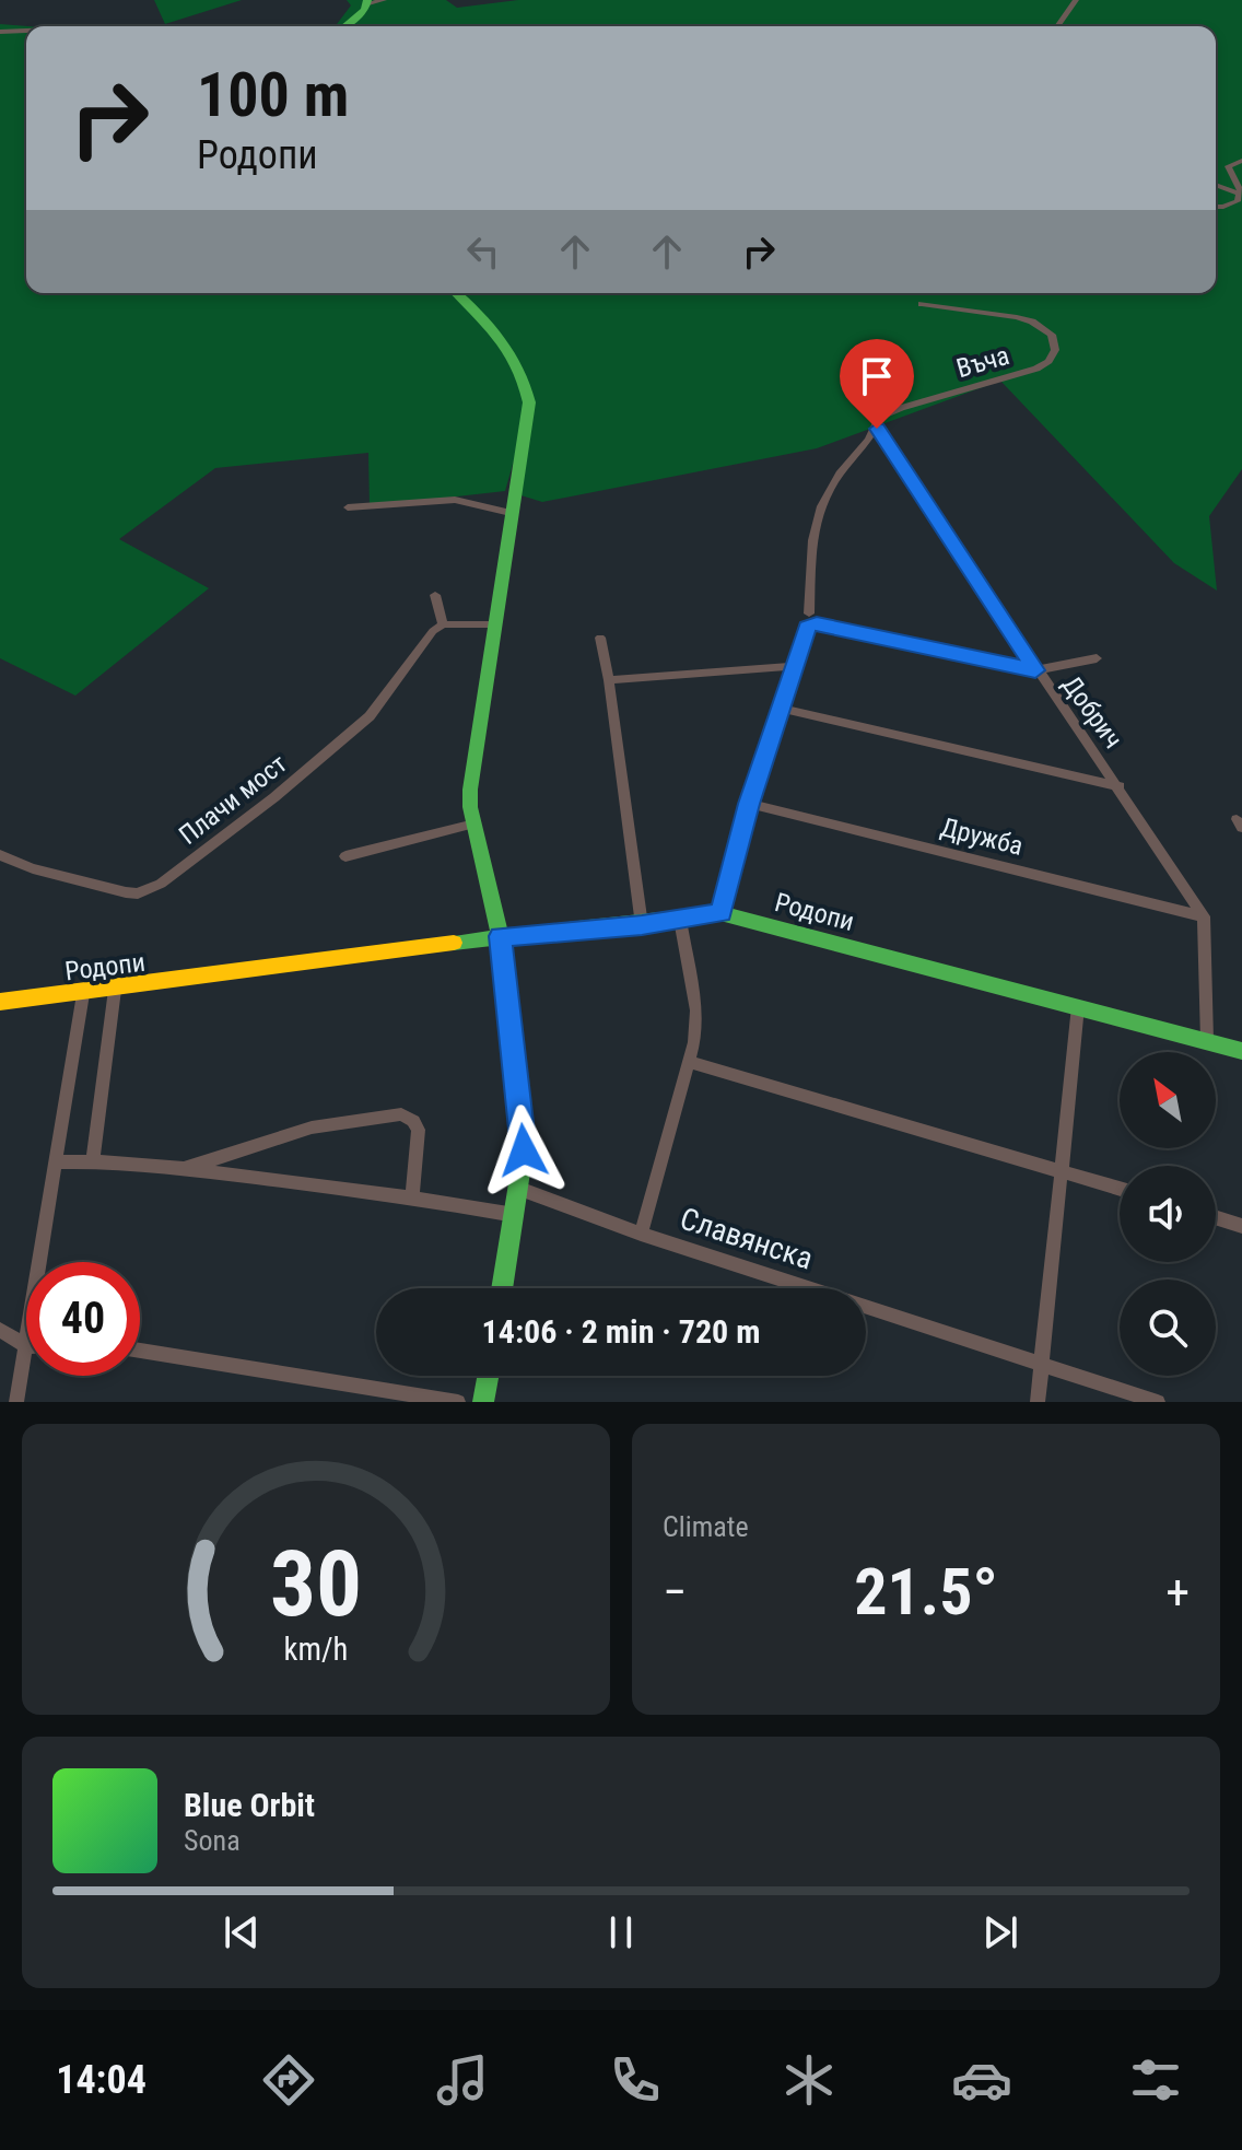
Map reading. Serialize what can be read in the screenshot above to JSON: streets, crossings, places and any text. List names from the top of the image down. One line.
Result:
{"streets":{"street":["Въча","Добрич","Плачи мост","Дружба","Родопи","Славянска"]},"crossings":[["Въча","Добрич"],["Въча","Дружба"],["Въча","Родопи"],["Добрич","Дружба"]],"north":"top left","page":{"turn":["100 m","Родопи"],"limit":"40","trip":"14:06 · 2 min · 720 m","tile":"Climate","heat":["−","21.5°","+"],"song":["Blue Orbit","Sona"],"tabs":"14:04","gauge":["30","km/h"]}}
